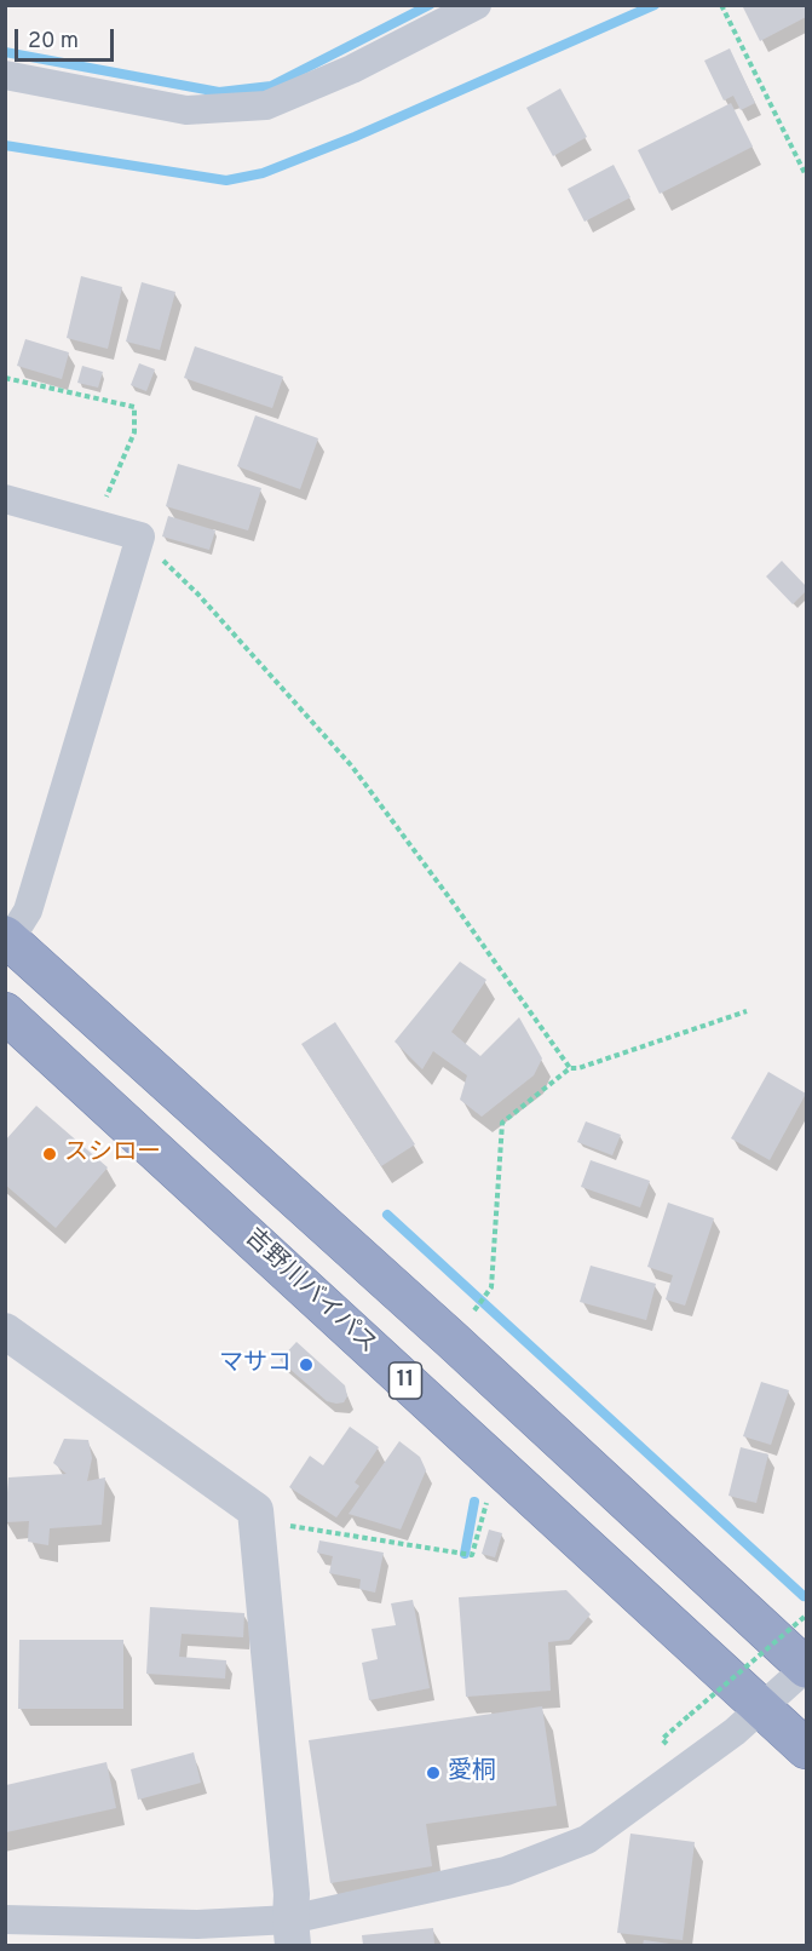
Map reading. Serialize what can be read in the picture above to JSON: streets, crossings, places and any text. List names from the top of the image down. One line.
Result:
{"streets":{"highway":["吉野川バイパス","11"]},"places":["スシロー","マサコ","愛桐"],"scale_bar":"20 m"}
